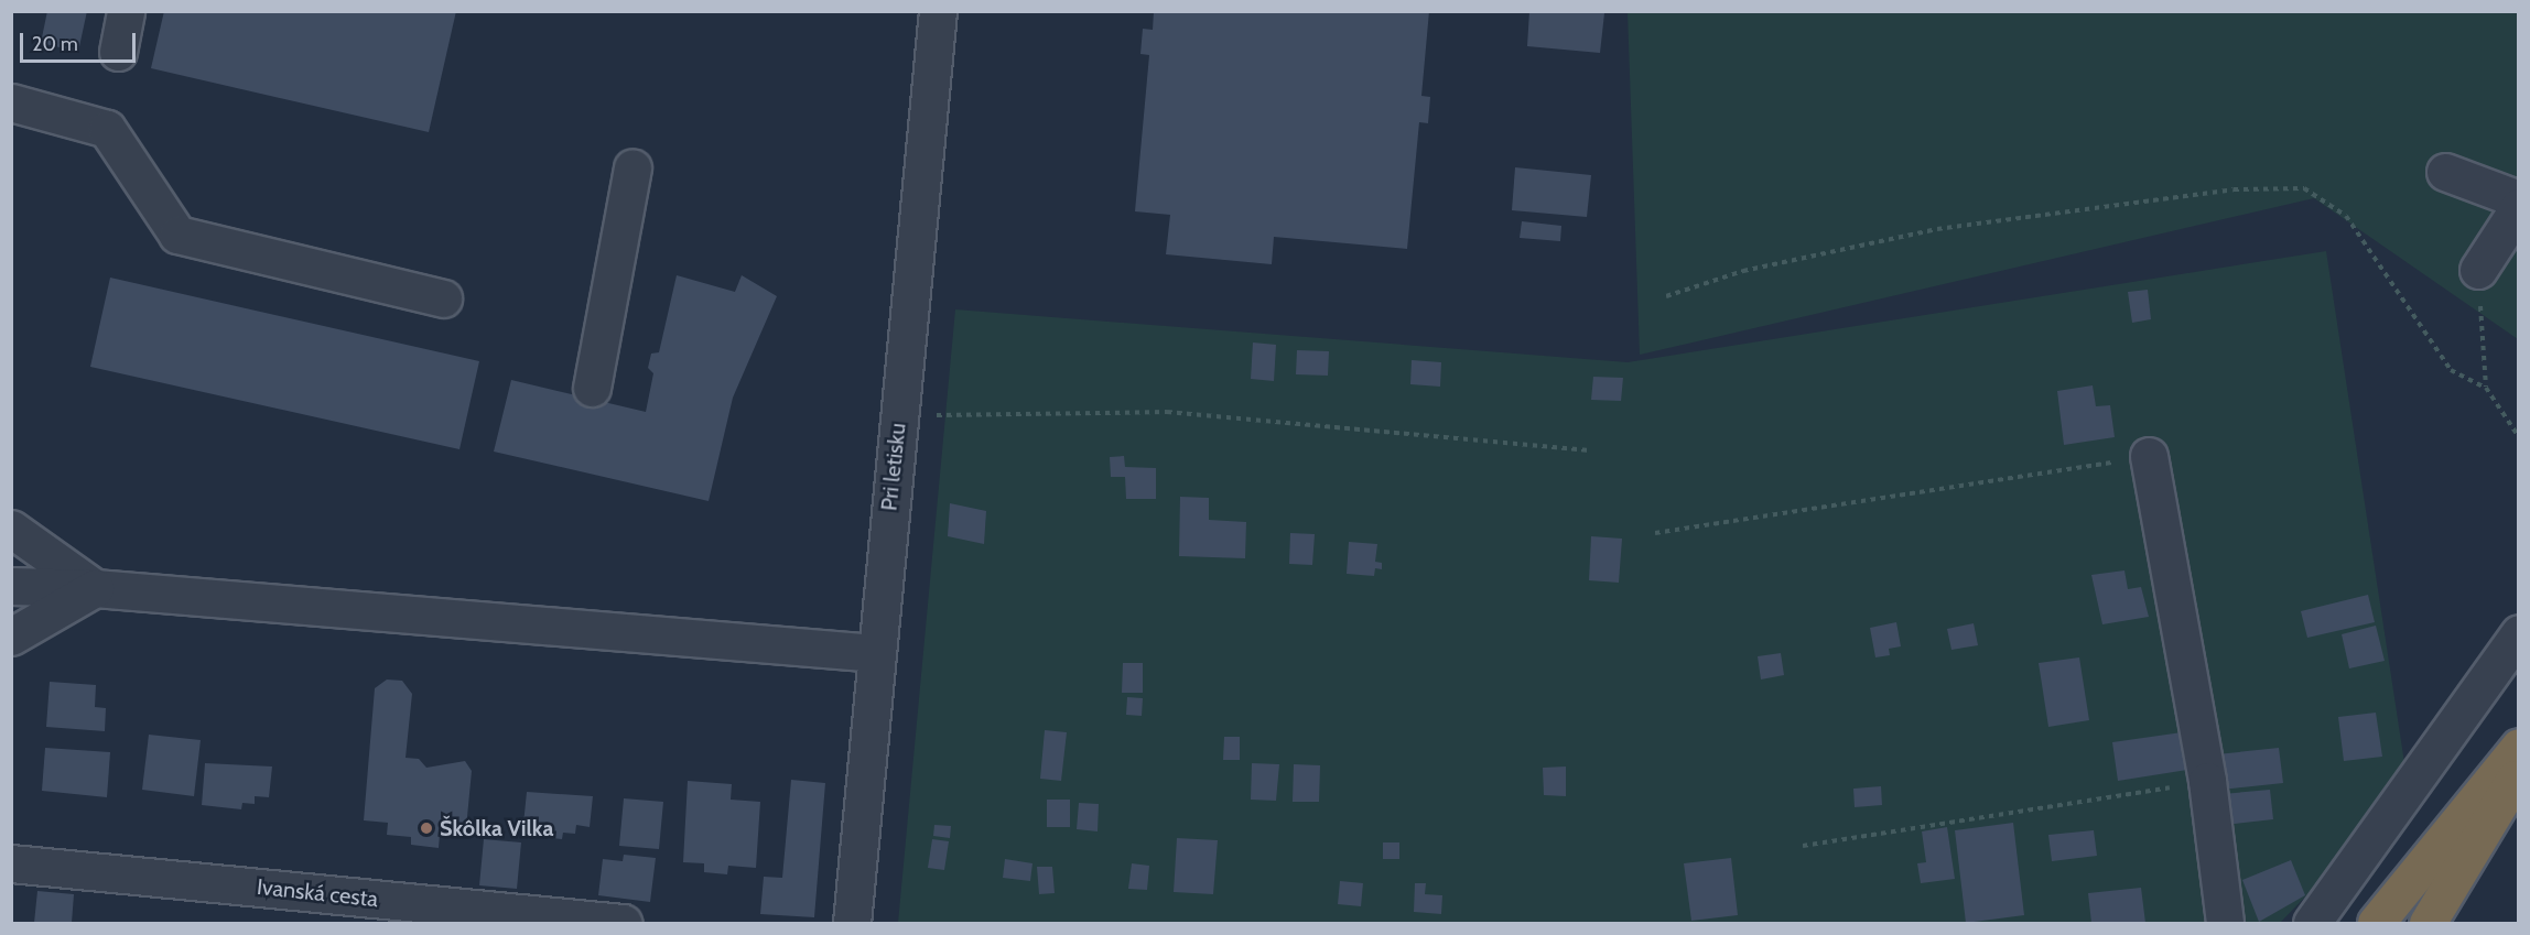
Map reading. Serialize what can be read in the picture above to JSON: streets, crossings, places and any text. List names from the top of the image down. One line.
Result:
{"streets":{"street":["Pri letisku","Ivanská cesta"]},"places":["Škôlka Vilka"],"scale_bar":"20 m"}
